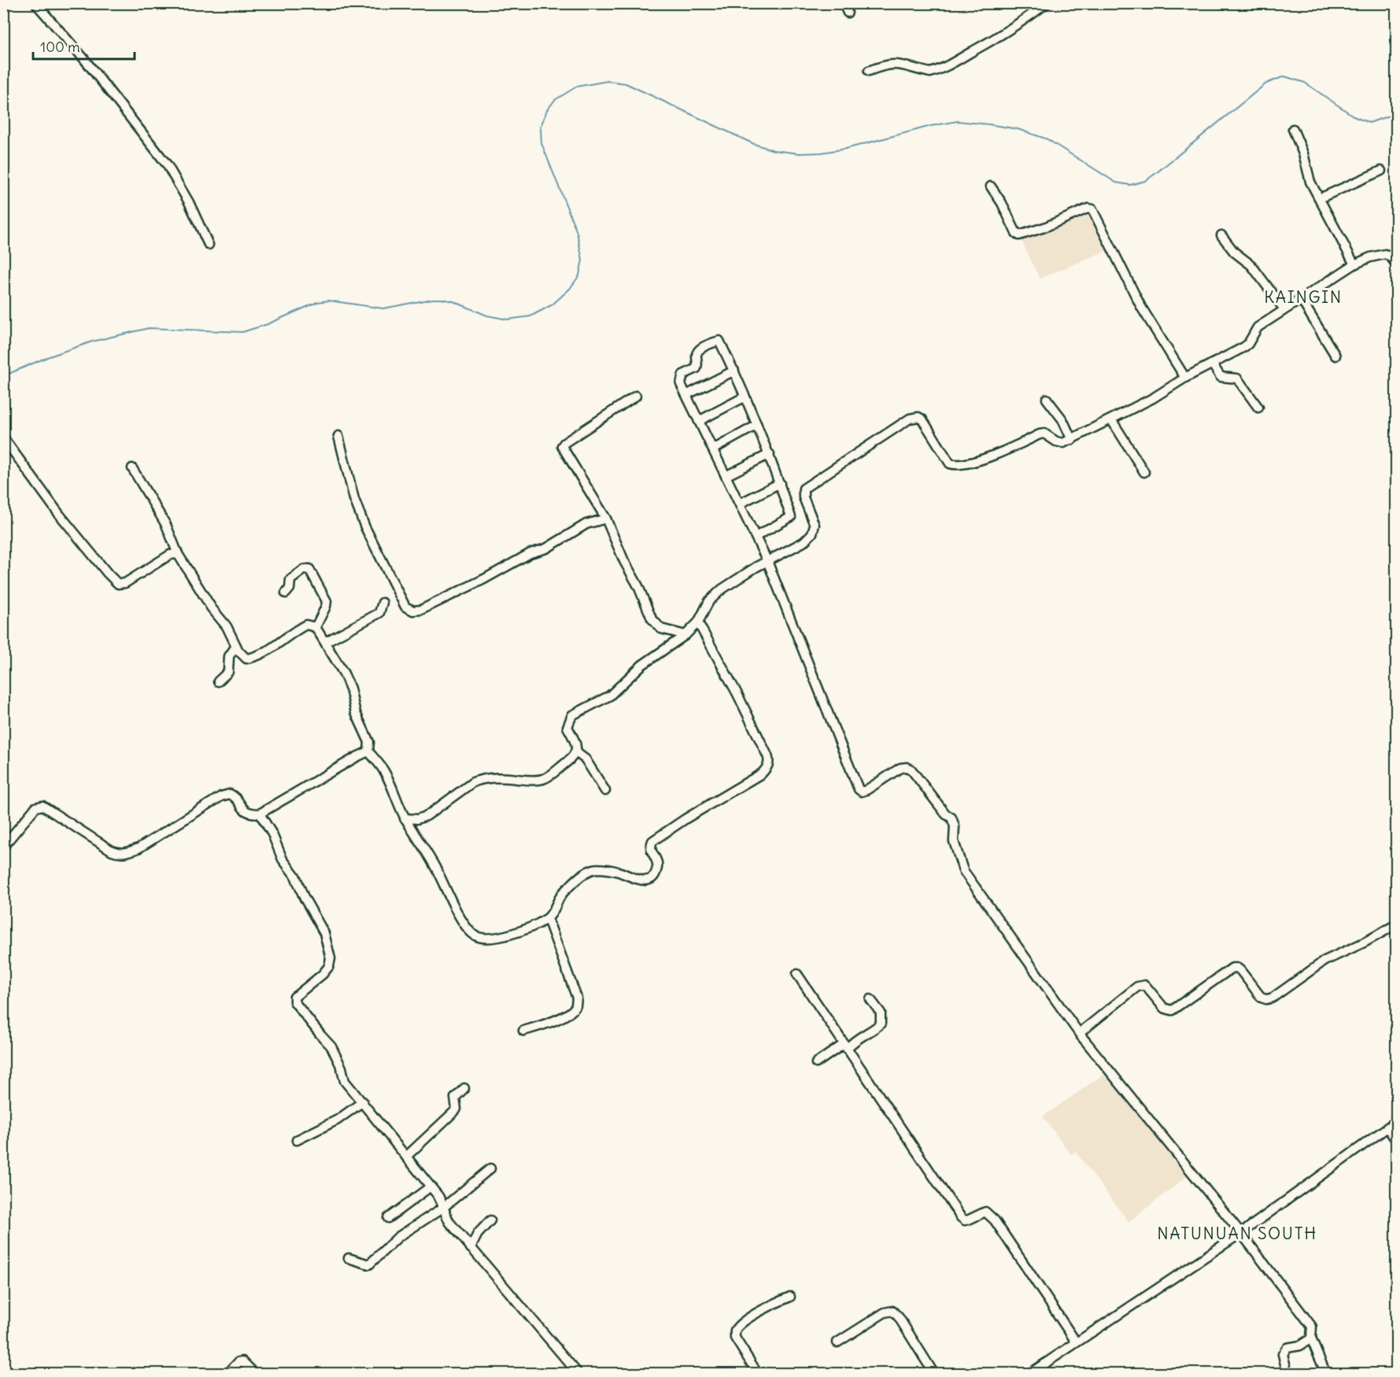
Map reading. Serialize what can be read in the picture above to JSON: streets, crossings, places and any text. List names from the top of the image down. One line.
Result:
{"districts":["KAINGIN","NATUNUAN SOUTH"],"scale_bar":"100 m"}
